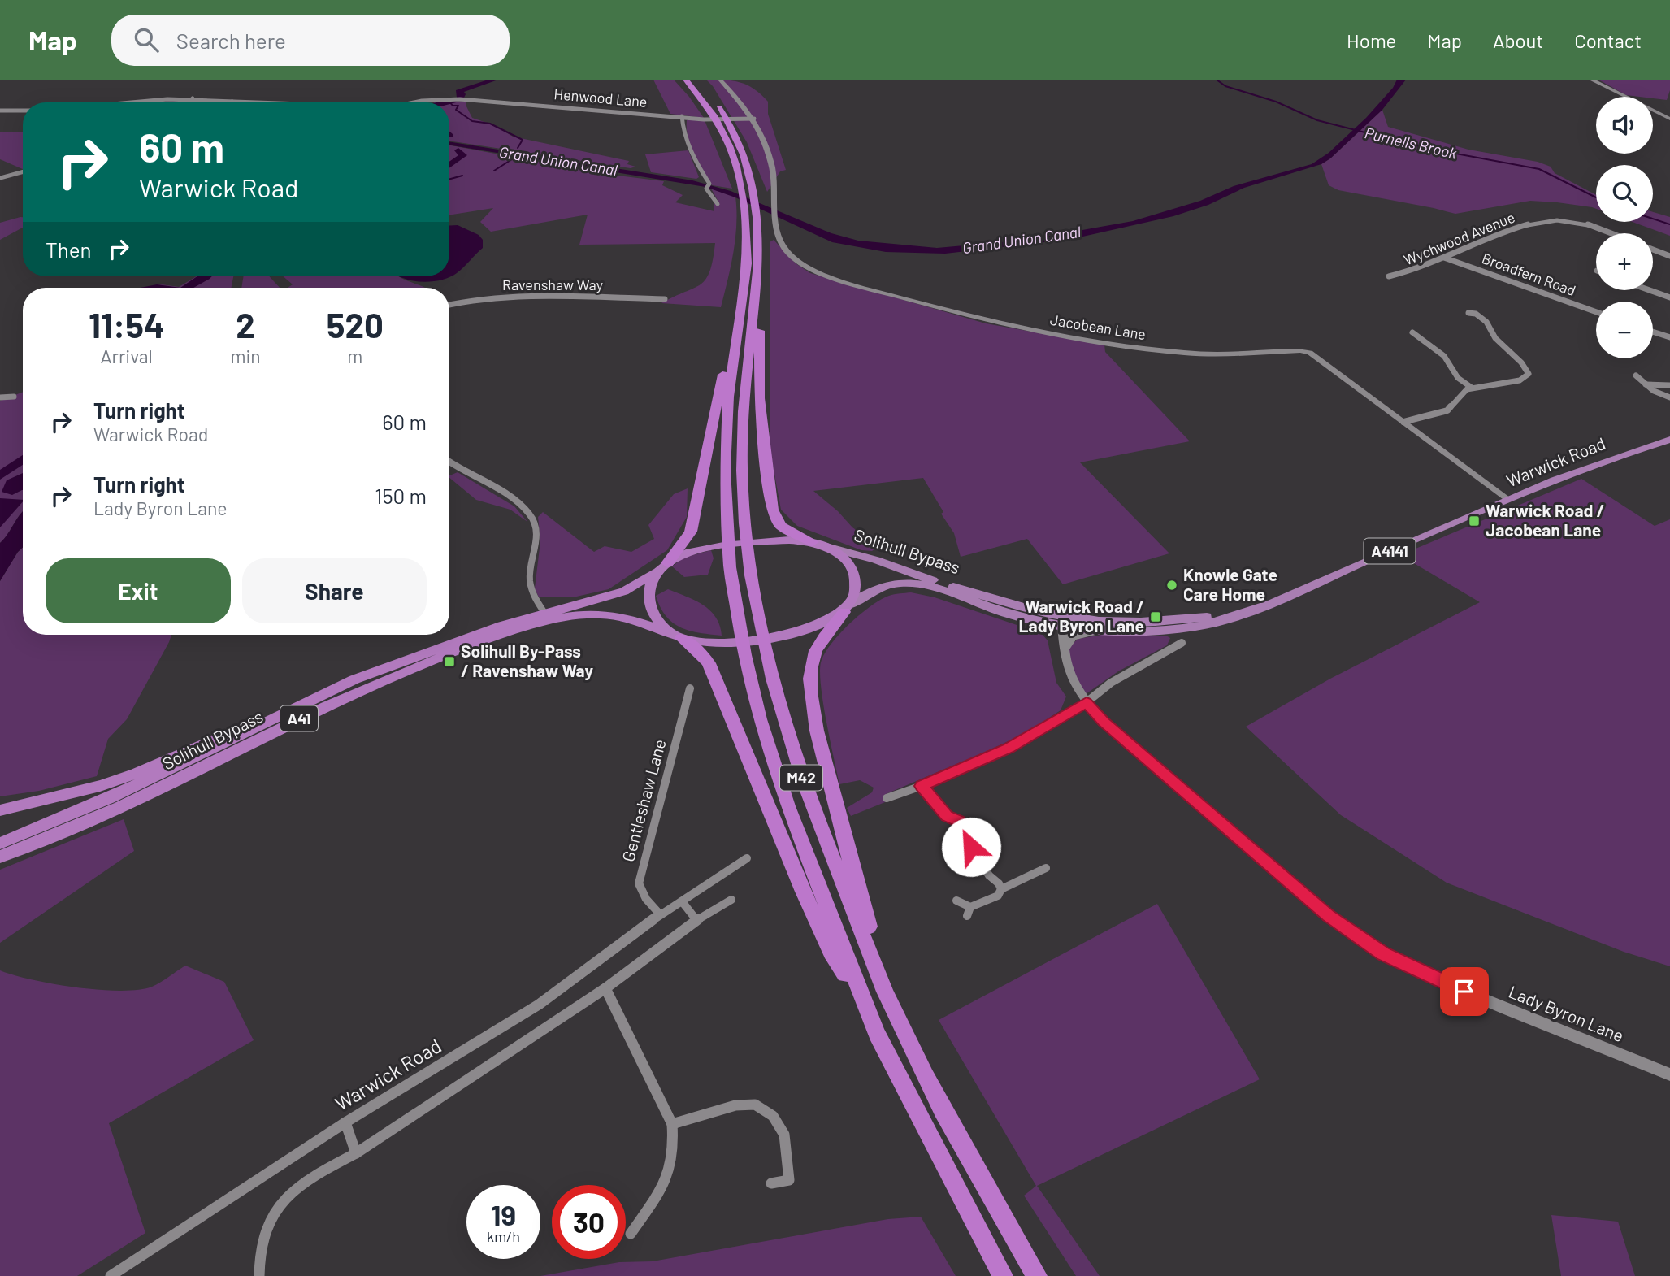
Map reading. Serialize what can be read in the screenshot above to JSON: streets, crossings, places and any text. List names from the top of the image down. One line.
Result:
{"streets":{"highway":["Solihull Bypass","A41","M42"],"main road":["Warwick Road","A4141"],"street":["Henwood Lane","Wychwood Avenue","Broadfern Road","Ravenshaw Way","Jacobean Lane","Gentleshaw Lane","Lady Byron Lane"]},"crossings":[["Henwood Lane","Jacobean Lane"],["Wychwood Avenue","Broadfern Road"],["Jacobean Lane","Warwick Road"],["Warwick Road","Solihull Bypass"],["Warwick Road","Gentleshaw Lane"],["A4141","Solihull Bypass"],["Solihull Bypass","A41"],["Solihull Bypass","Lady Byron Lane"]],"water":["Purnells Brook","Grand Union Canal"],"places":{"transit":["Warwick Road / Jacobean Lane","Warwick Road / Lady Byron Lane","Solihull By-Pass / Ravenshaw Way"],"other":["Knowle Gate Care Home"]},"page":{"header":"Map","search":"Search here","nav":["Home","Map","About","Contact"],"map_buttons":["+","−"],"turn":["60 m","Warwick Road"],"then":"Then","eta":["11:54","Arrival","2","min","520","m"],"list":[{"name":"Turn right","note":"Warwick Road","value":"60 m"},{"name":"Turn right","note":"Lady Byron Lane","value":"150 m"}],"buttons":["Exit","Share"],"speed":"19 km/h","limit":"30"}}
